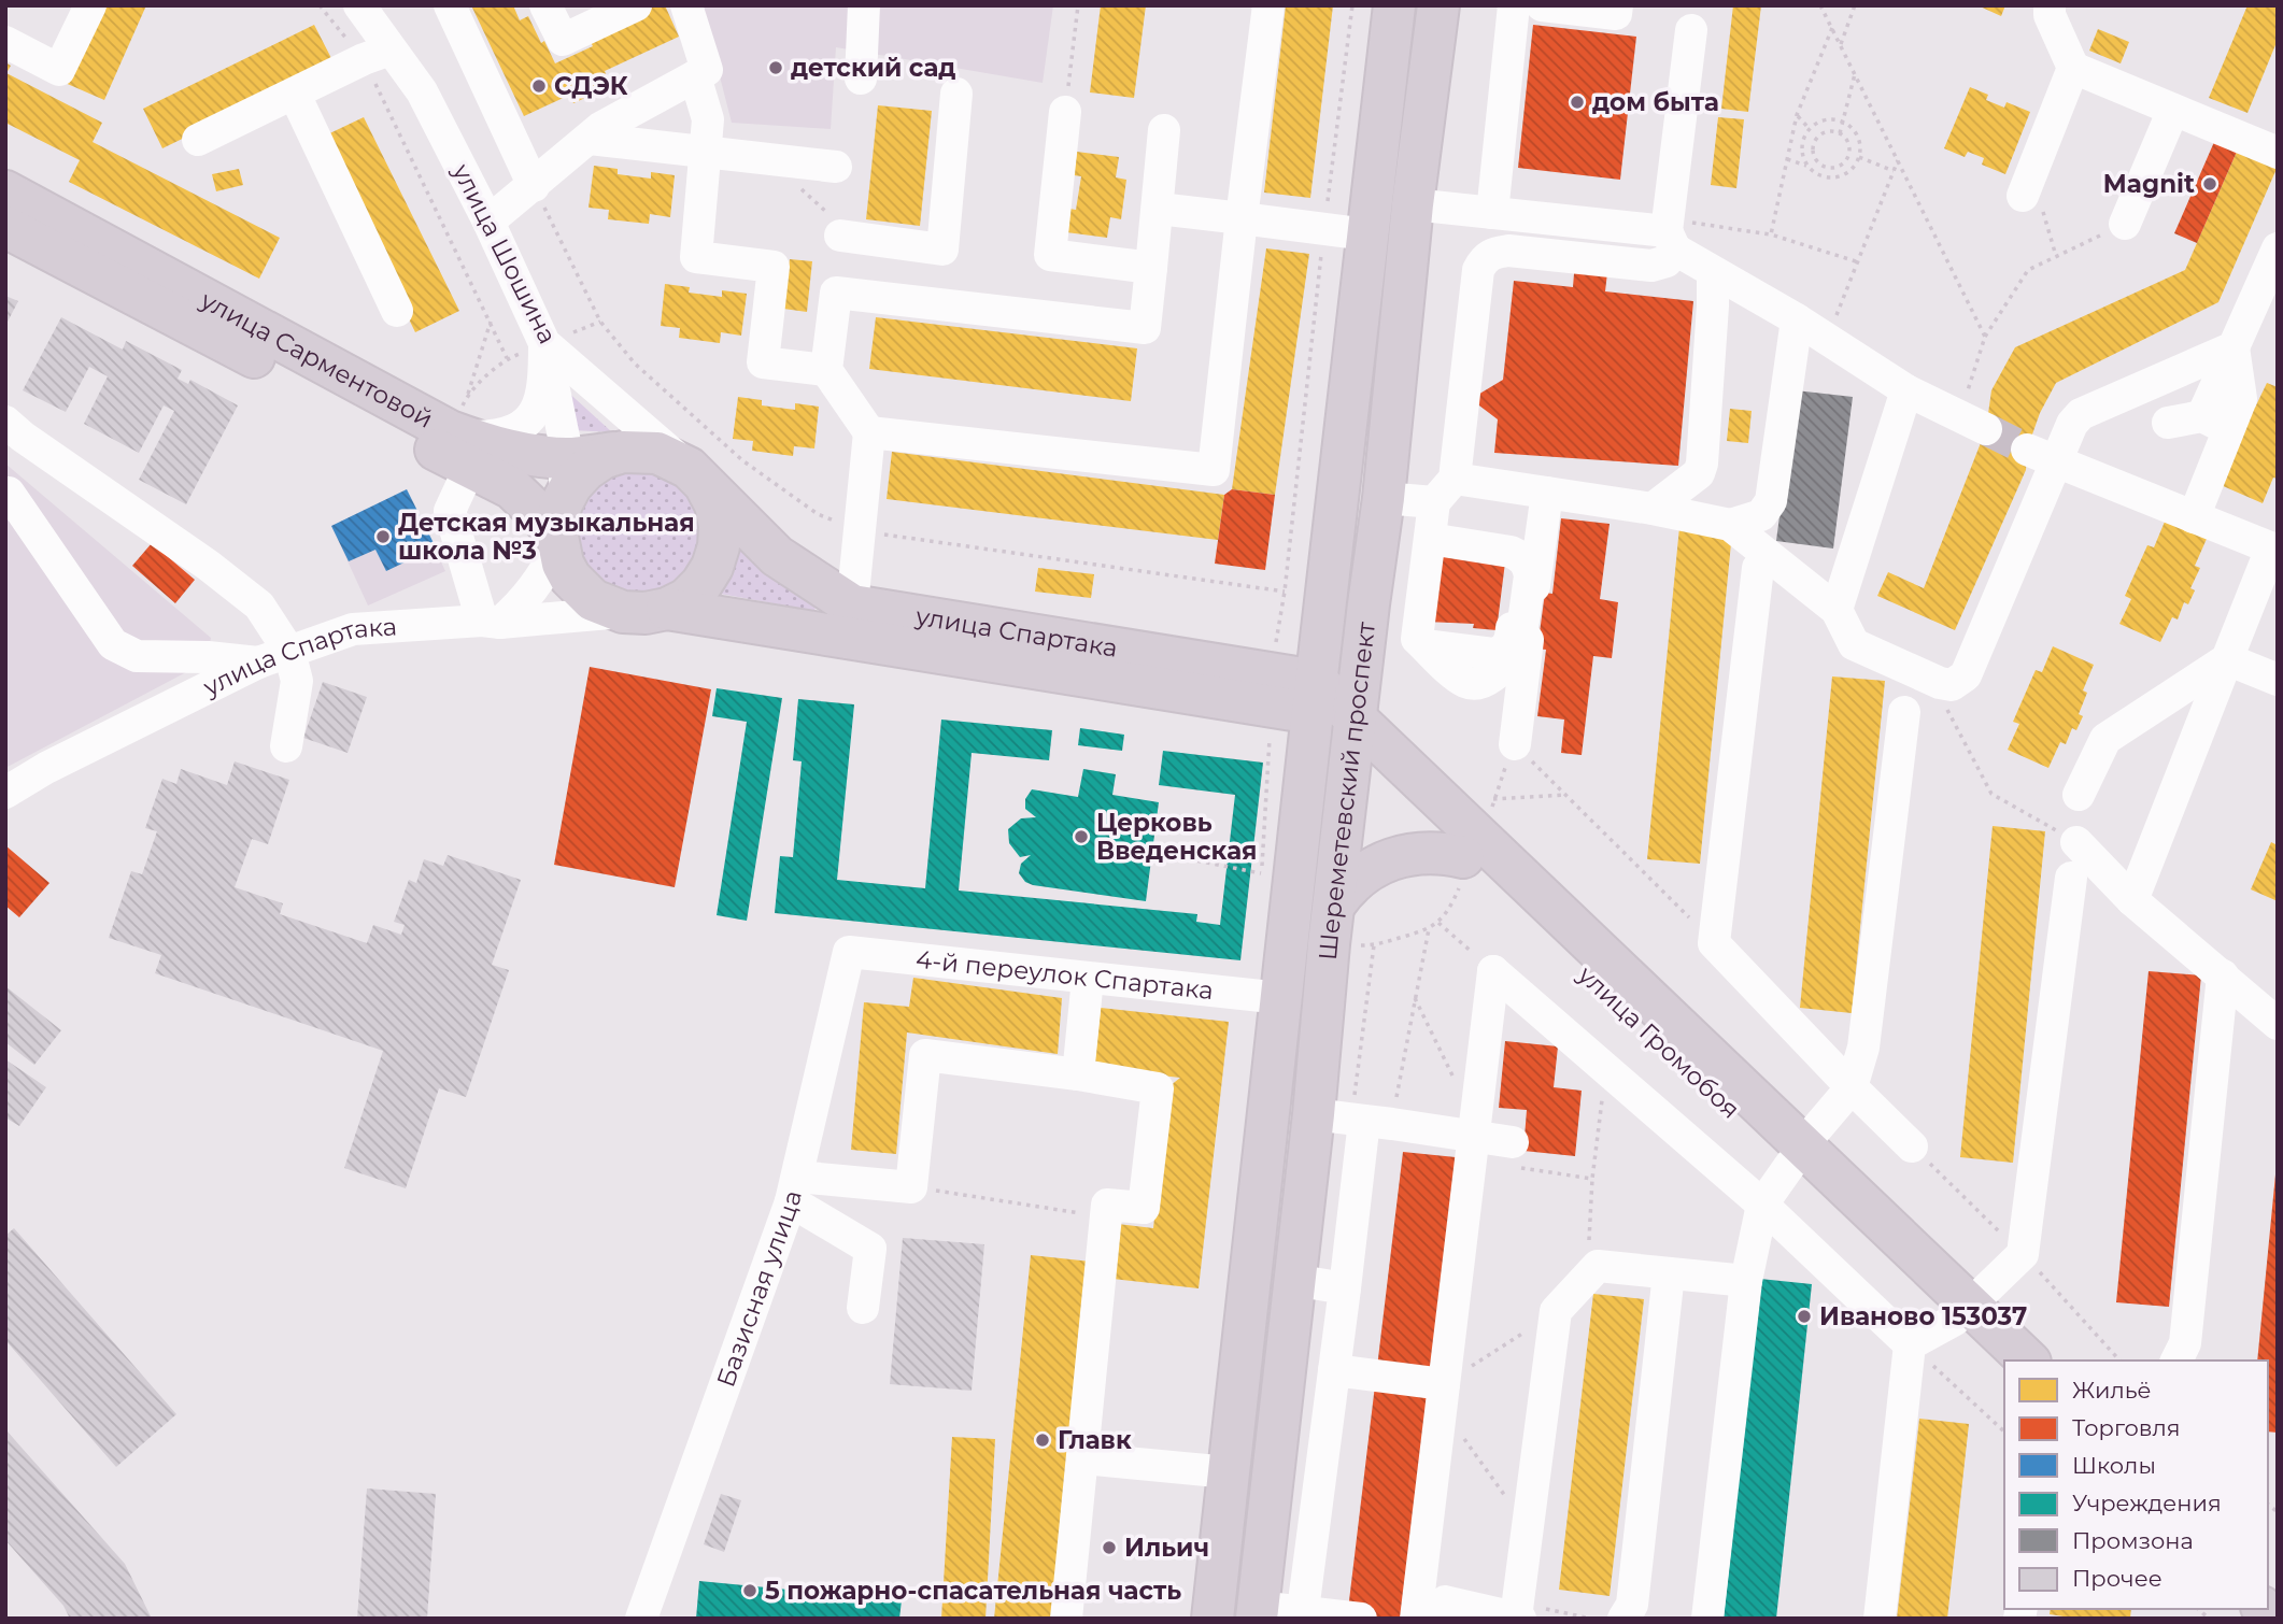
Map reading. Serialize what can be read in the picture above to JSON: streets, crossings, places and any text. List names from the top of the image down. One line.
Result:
{"streets":{"main road":["улица Сарментовой","улица Спартака","Шереметевский проспект","улица Громобоя"],"street":["улица Шошина","4-й переулок Спартака","Базисная улица"]},"crossings":[["улица Шошина","улица Сарментовой"],["улица Шошина","улица Спартака"],["улица Сарментовой","улица Спартака"],["улица Спартака","Шереметевский проспект"],["Шереметевский проспект","4-й переулок Спартака"],["Шереметевский проспект","улица Громобоя"],["4-й переулок Спартака","Базисная улица"]],"places":["детский сад","СДЭК","дом быта","Magnit","Детская музыкальная школа №3","Церковь Введенская","Иваново 153037","Главк","Ильич","5 пожарно-спасательная часть"],"legend":["Жильё","Торговля","Школы","Учреждения","Промзона","Прочее"]}
